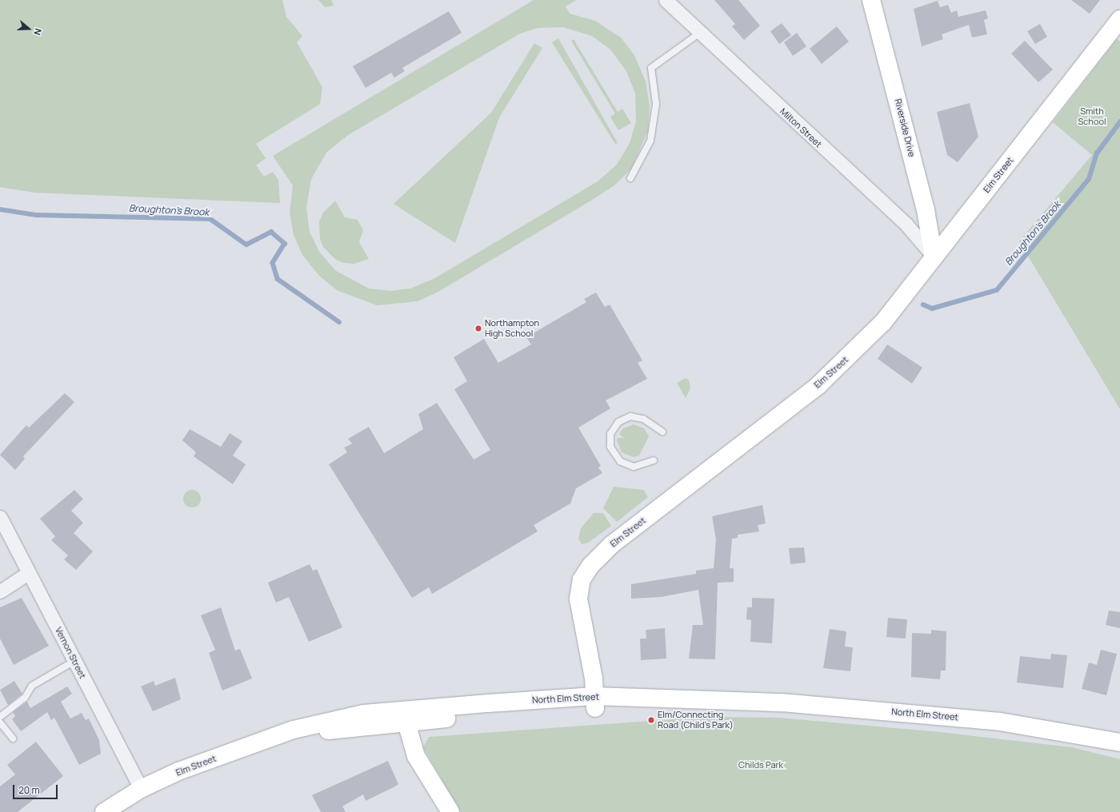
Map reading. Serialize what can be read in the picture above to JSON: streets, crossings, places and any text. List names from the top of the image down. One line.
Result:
{"streets":{"main road":["Riverside Drive","Elm Street","North Elm Street"],"street":["Milton Street","Vernon Street"]},"crossings":[["Milton Street","Riverside Drive"],["Milton Street","Elm Street"],["Riverside Drive","Elm Street"],["Elm Street","Vernon Street"],["Elm Street","North Elm Street"]],"water":["Broughton's Brook"],"parks":["Smith School","Childs Park"],"places":["Northampton High School","Elm/Connecting Road (Child's Park)"],"scale_bar":"20 m","north":"right"}
